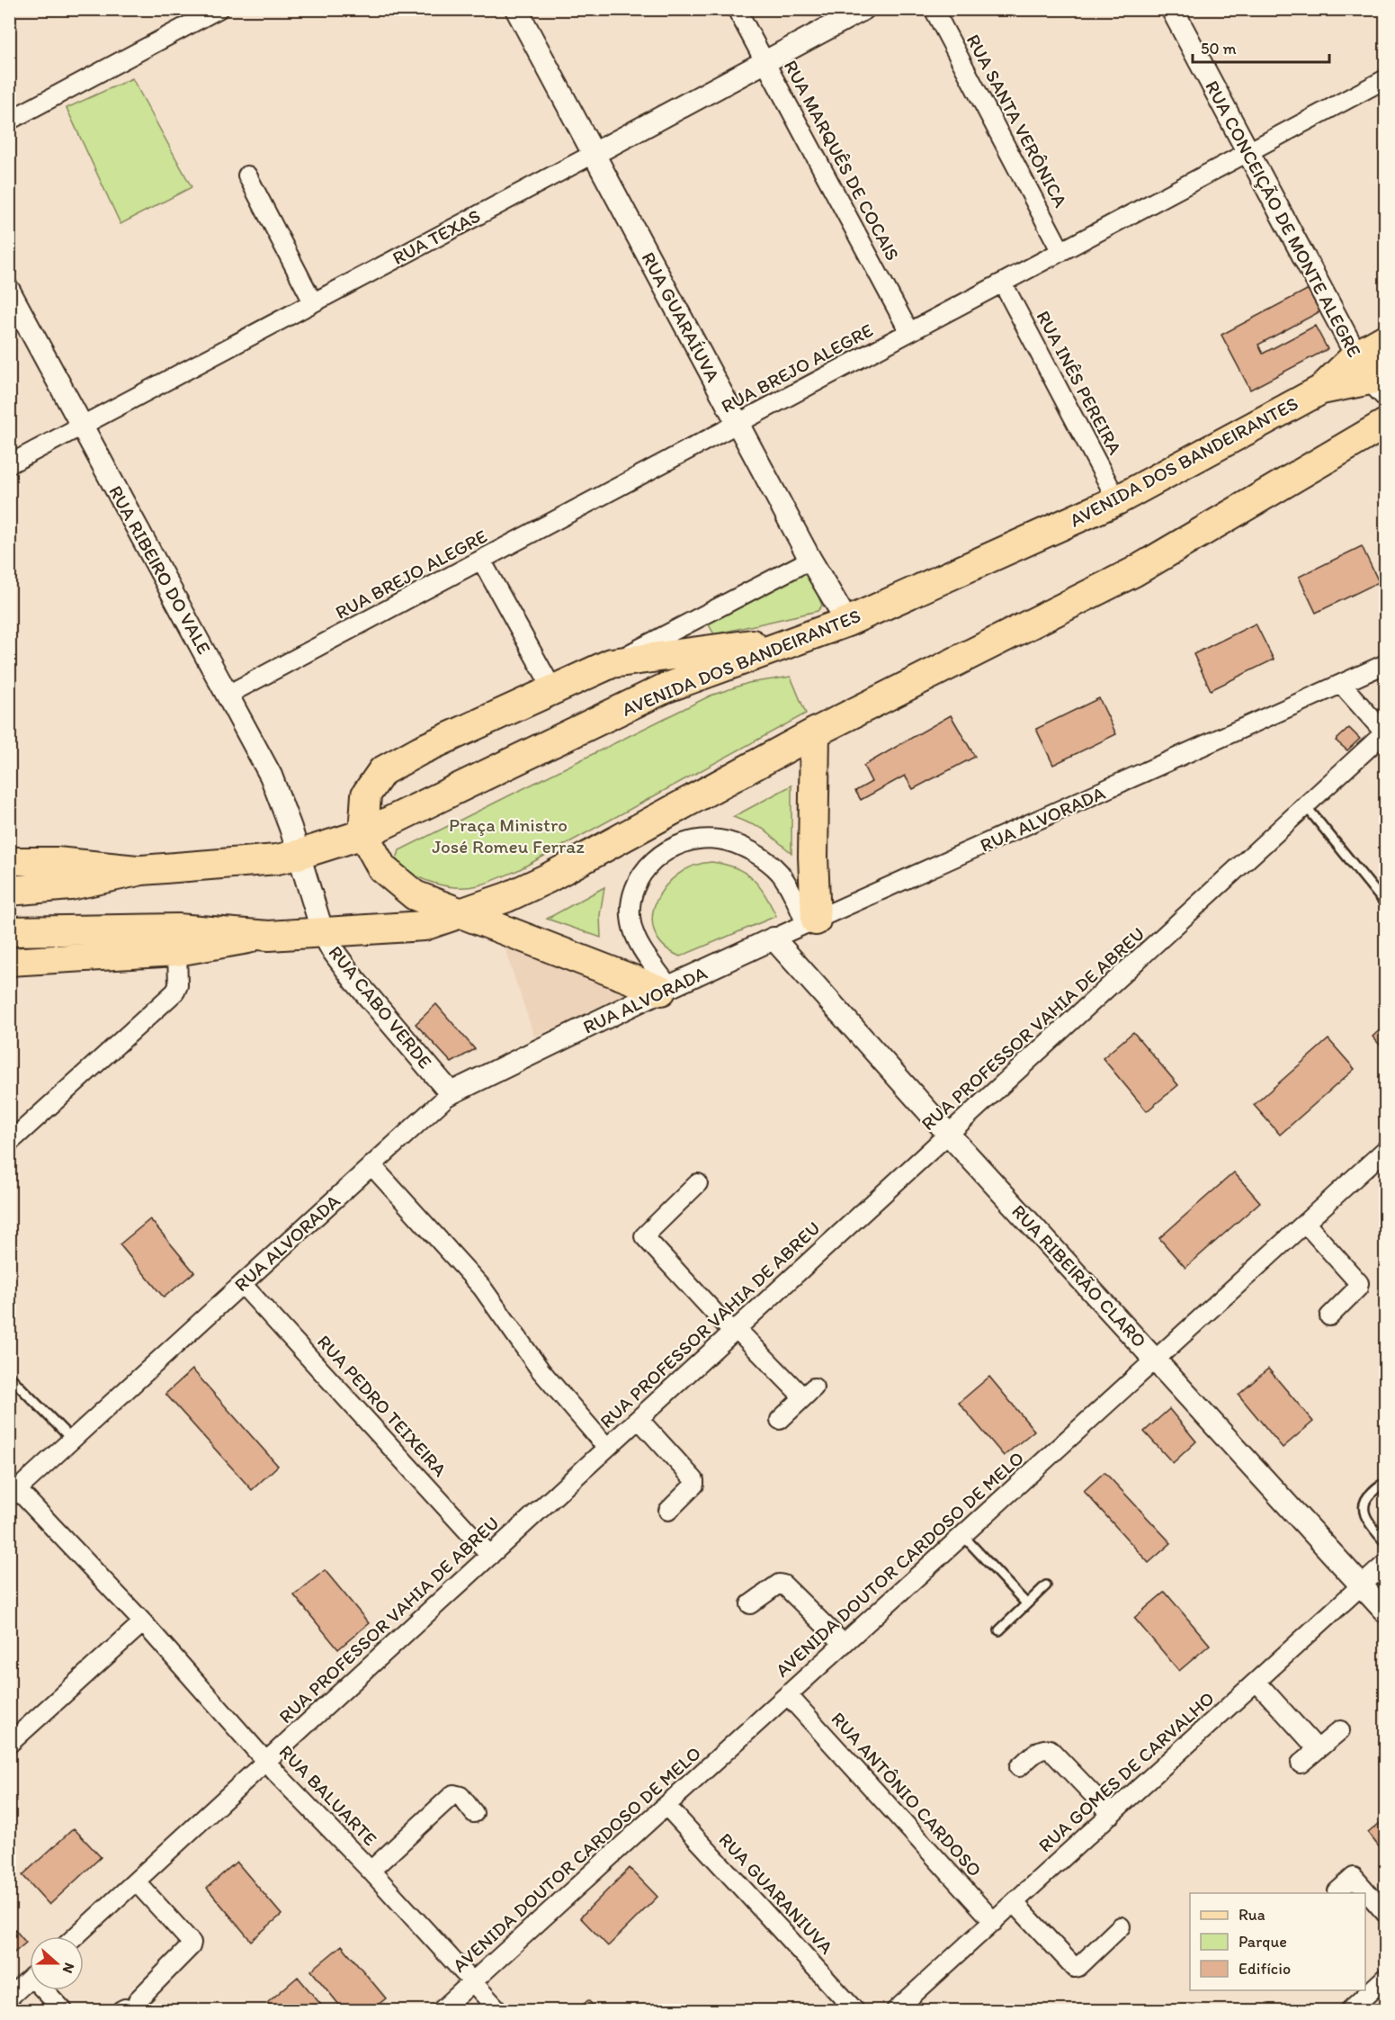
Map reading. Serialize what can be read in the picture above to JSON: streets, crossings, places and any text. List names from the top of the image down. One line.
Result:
{"streets":{"highway":["AVENIDA DOS BANDEIRANTES"],"street":["RUA SANTA VERÔNICA","RUA MARQUÊS DE COCAIS","RUA CONCEIÇÃO DE MONTE ALEGRE","RUA TEXAS","RUA GUARAÍUVA","RUA BREJO ALEGRE","RUA INÊS PEREIRA","RUA RIBEIRO DO VALE","RUA ALVORADA","RUA CABO VERDE","RUA PROFESSOR VAHIA DE ABREU","RUA RIBEIRÃO CLARO","RUA PEDRO TEIXEIRA","AVENIDA DOUTOR CARDOSO DE MELO","RUA GOMES DE CARVALHO","RUA ANTÔNIO CARDOSO","RUA BALUARTE","RUA GUARANIUVA"]},"crossings":[["RUA SANTA VERÔNICA","RUA BREJO ALEGRE"],["RUA MARQUÊS DE COCAIS","RUA TEXAS"],["RUA MARQUÊS DE COCAIS","RUA BREJO ALEGRE"],["RUA CONCEIÇÃO DE MONTE ALEGRE","RUA BREJO ALEGRE"],["RUA CONCEIÇÃO DE MONTE ALEGRE","AVENIDA DOS BANDEIRANTES"],["RUA TEXAS","RUA GUARAÍUVA"],["RUA TEXAS","RUA RIBEIRO DO VALE"],["RUA GUARAÍUVA","RUA BREJO ALEGRE"],["RUA GUARAÍUVA","AVENIDA DOS BANDEIRANTES"],["RUA BREJO ALEGRE","RUA INÊS PEREIRA"],["RUA BREJO ALEGRE","RUA RIBEIRO DO VALE"],["RUA INÊS PEREIRA","AVENIDA DOS BANDEIRANTES"],["AVENIDA DOS BANDEIRANTES","RUA RIBEIRO DO VALE"],["AVENIDA DOS BANDEIRANTES","RUA CABO VERDE"],["RUA RIBEIRO DO VALE","RUA CABO VERDE"],["RUA ALVORADA","RUA CABO VERDE"],["RUA ALVORADA","RUA RIBEIRÃO CLARO"],["RUA ALVORADA","RUA PEDRO TEIXEIRA"],["RUA ALVORADA","RUA BALUARTE"],["RUA PROFESSOR VAHIA DE ABREU","RUA RIBEIRÃO CLARO"],["RUA PROFESSOR VAHIA DE ABREU","RUA PEDRO TEIXEIRA"],["RUA PROFESSOR VAHIA DE ABREU","RUA BALUARTE"],["RUA RIBEIRÃO CLARO","AVENIDA DOUTOR CARDOSO DE MELO"],["RUA RIBEIRÃO CLARO","RUA GOMES DE CARVALHO"],["AVENIDA DOUTOR CARDOSO DE MELO","RUA ANTÔNIO CARDOSO"],["AVENIDA DOUTOR CARDOSO DE MELO","RUA BALUARTE"],["AVENIDA DOUTOR CARDOSO DE MELO","RUA GUARANIUVA"],["RUA GOMES DE CARVALHO","RUA ANTÔNIO CARDOSO"]],"parks":["Praça Ministro José Romeu Ferraz"],"legend":["Rua","Parque","Edifício"],"scale_bar":"50 m","north":"right"}
